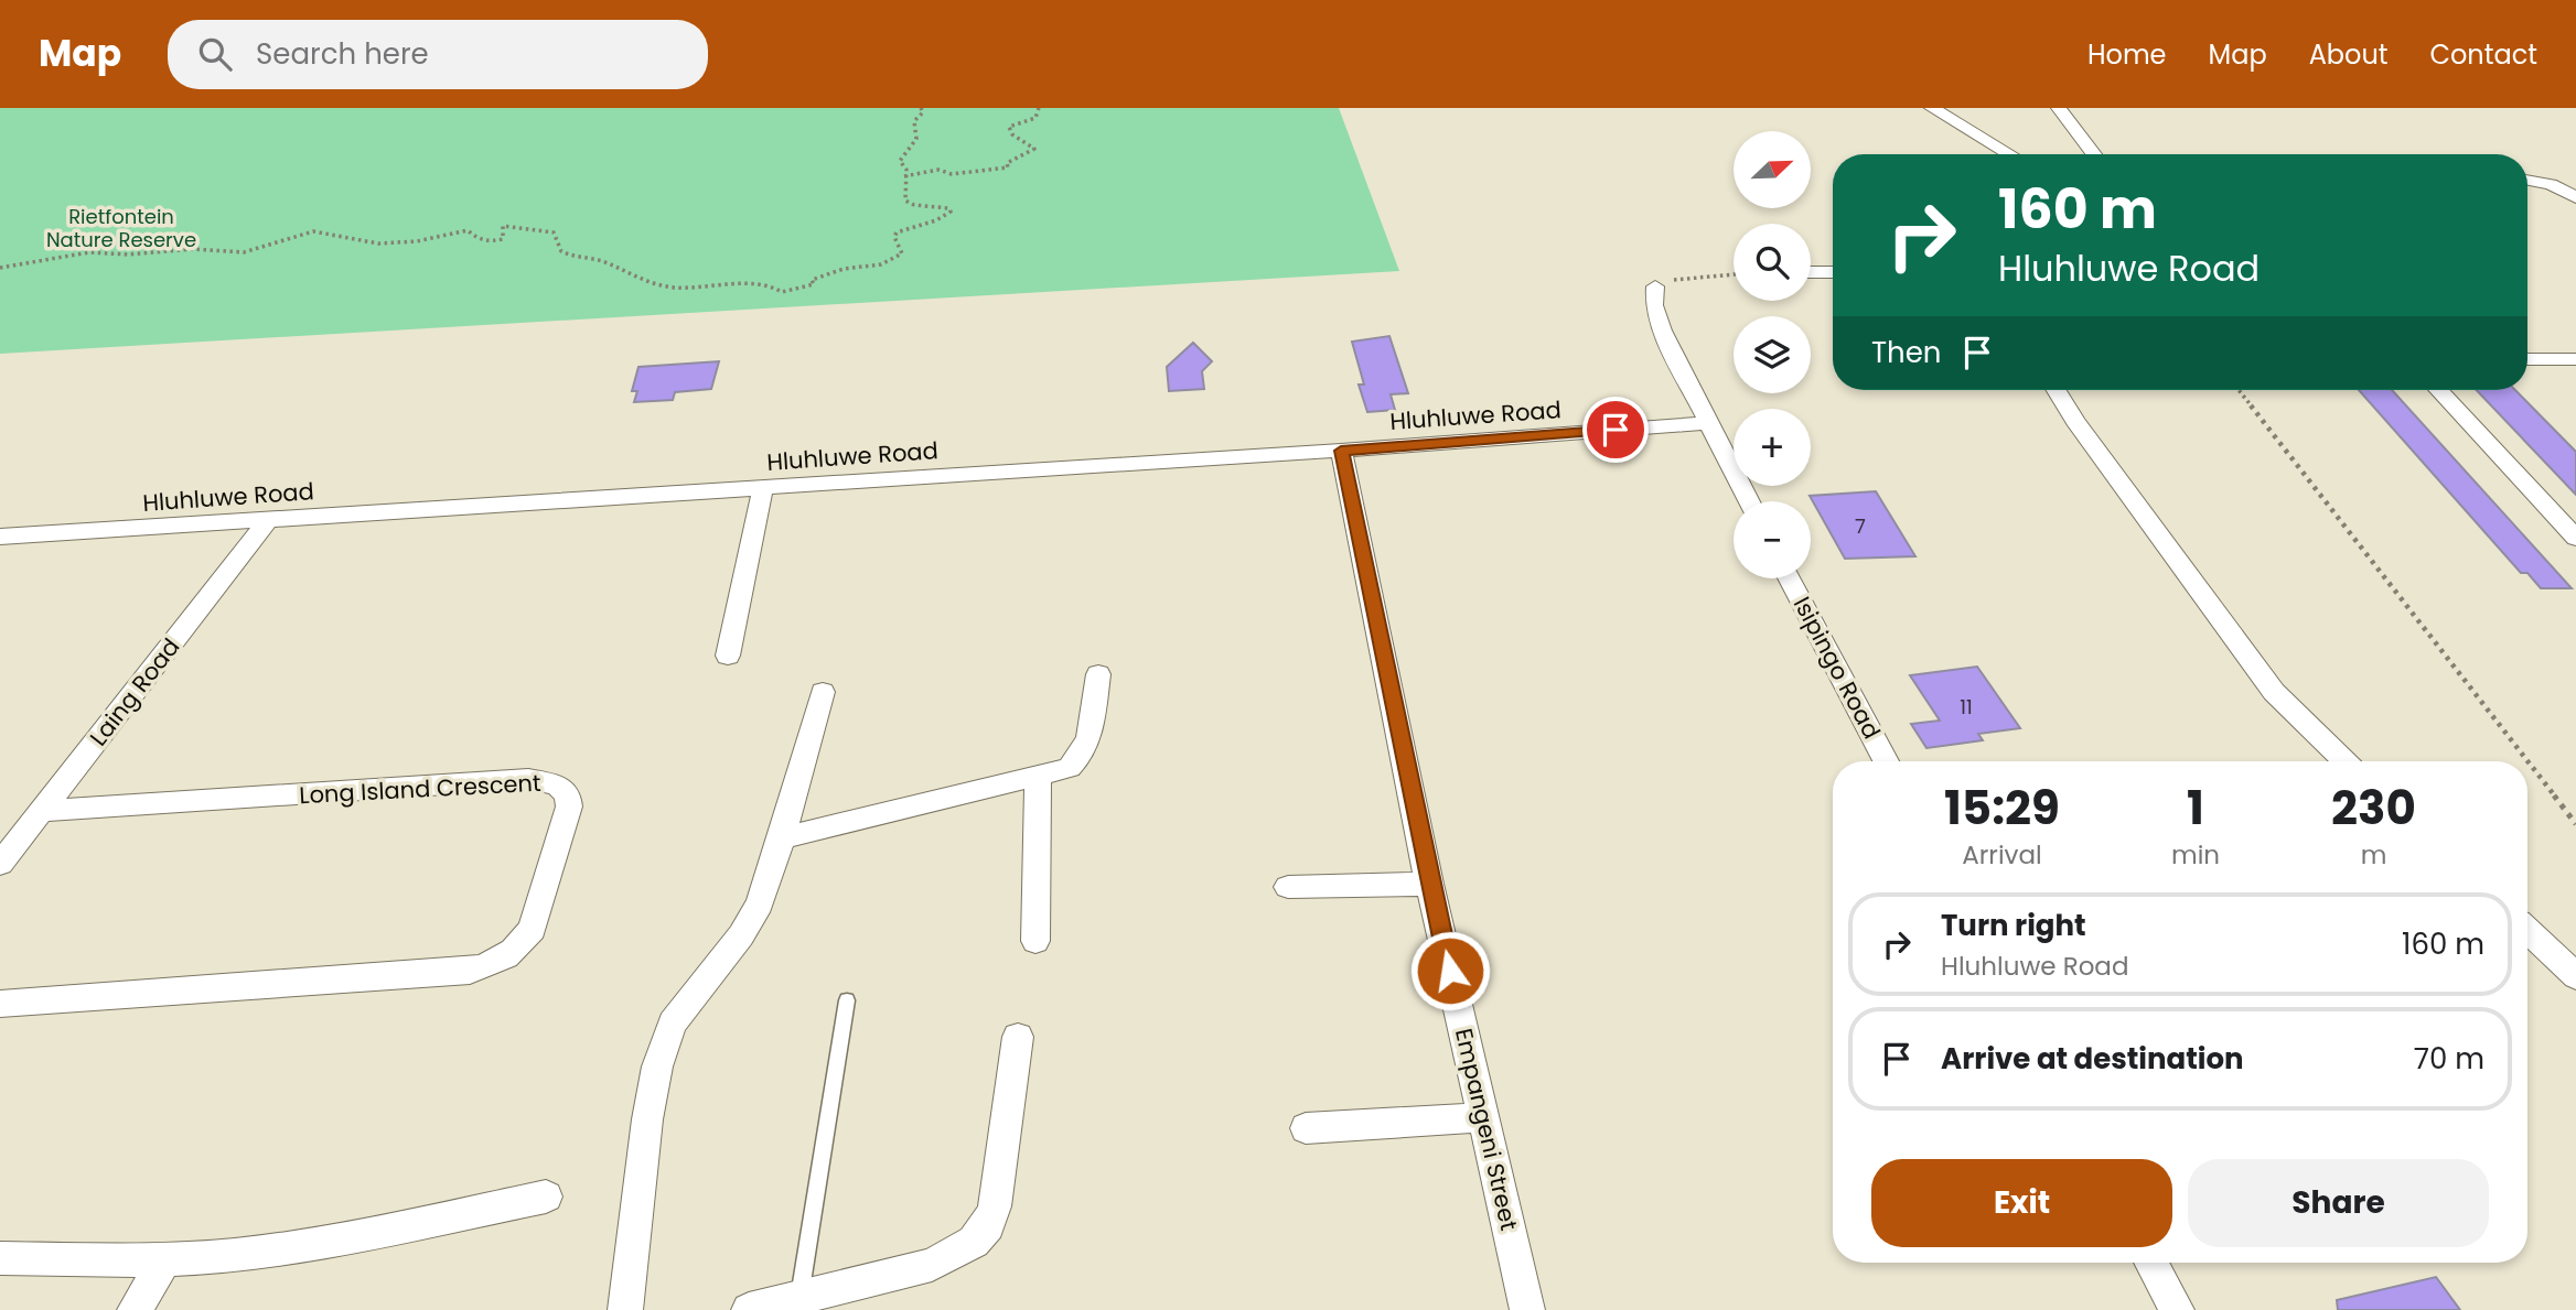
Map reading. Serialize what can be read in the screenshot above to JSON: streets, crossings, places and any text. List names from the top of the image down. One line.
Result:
{"streets":{"street":["Hluhluwe Road","Isipingo Road","Laing Road","Long Island Crescent","Empangeni Street"]},"crossings":[["Hluhluwe Road","Laing Road"],["Hluhluwe Road","Empangeni Street"],["Laing Road","Long Island Crescent"]],"parks":["Rietfontein Nature Reserve"],"house_numbers":["7","11"],"north":"top right","page":{"header":"Map","search":"Search here","nav":["Home","Map","About","Contact"],"map_buttons":["+","−"],"turn":["160 m","Hluhluwe Road"],"then":"Then","eta":["15:29","Arrival","1","min","230","m"],"list":[{"name":"Turn right","note":"Hluhluwe Road","value":"160 m"},{"name":"Arrive at destination","value":"70 m"}],"buttons":["Exit","Share"]}}
